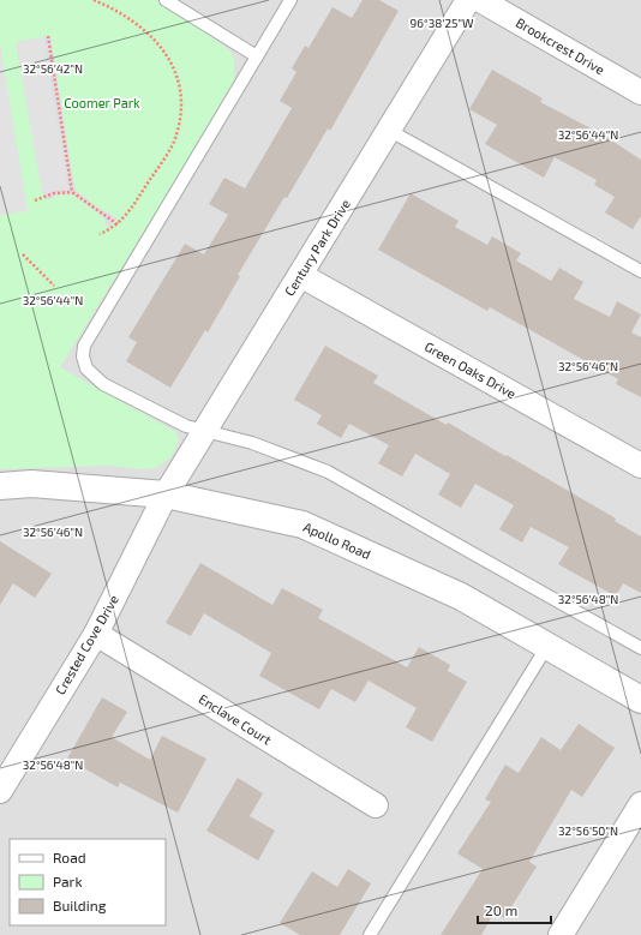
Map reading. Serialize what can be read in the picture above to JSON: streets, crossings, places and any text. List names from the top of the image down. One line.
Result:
{"streets":{"street":["Brookcrest Drive","Century Park Drive","Green Oaks Drive","Apollo Road","Crested Cove Drive","Enclave Court"]},"crossings":[["Century Park Drive","Green Oaks Drive"],["Century Park Drive","Apollo Road"],["Century Park Drive","Crested Cove Drive"],["Apollo Road","Crested Cove Drive"],["Crested Cove Drive","Enclave Court"]],"parks":["Coomer Park"],"legend":["Road","Park","Building"],"scale_bar":"20 m","coordinates":["96°38'25\"W","32°56'42\"N","32°56'44\"N","32°56'46\"N","32°56'48\"N","32°56'50\"N"]}
